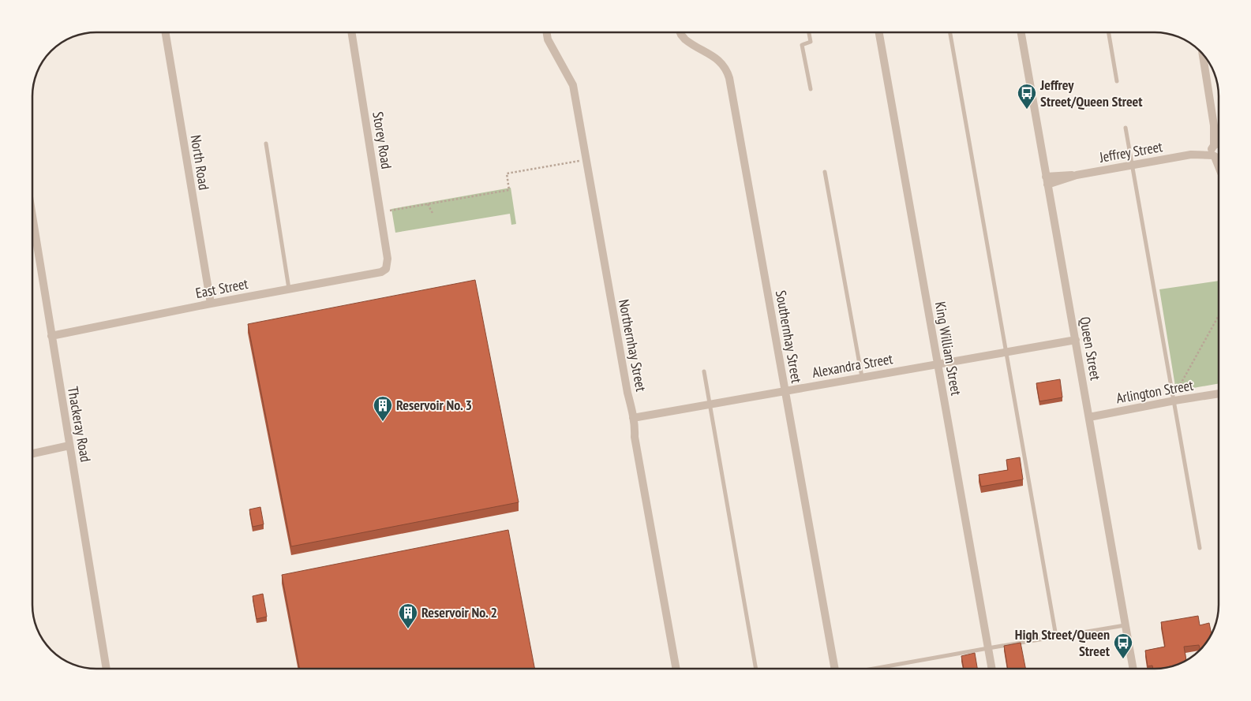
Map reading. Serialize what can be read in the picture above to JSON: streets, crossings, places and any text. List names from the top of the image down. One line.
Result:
{"streets":{"street":["Storey Road","Jeffrey Street","North Road","East Street","Southernhay Street","Northernhay Street","King William Street","Queen Street","Alexandra Street","Arlington Street","Thackeray Road"]},"crossings":[["Storey Road","East Street"],["Jeffrey Street","Queen Street"],["North Road","East Street"],["East Street","Thackeray Road"],["Southernhay Street","Alexandra Street"],["Northernhay Street","Alexandra Street"],["King William Street","Alexandra Street"],["Queen Street","Alexandra Street"],["Queen Street","Arlington Street"]],"places":{"bus stop":["Jeffrey Street/Queen Street","High Street/Queen Street"],"building":["Reservoir No. 3","Reservoir No. 2"]}}
